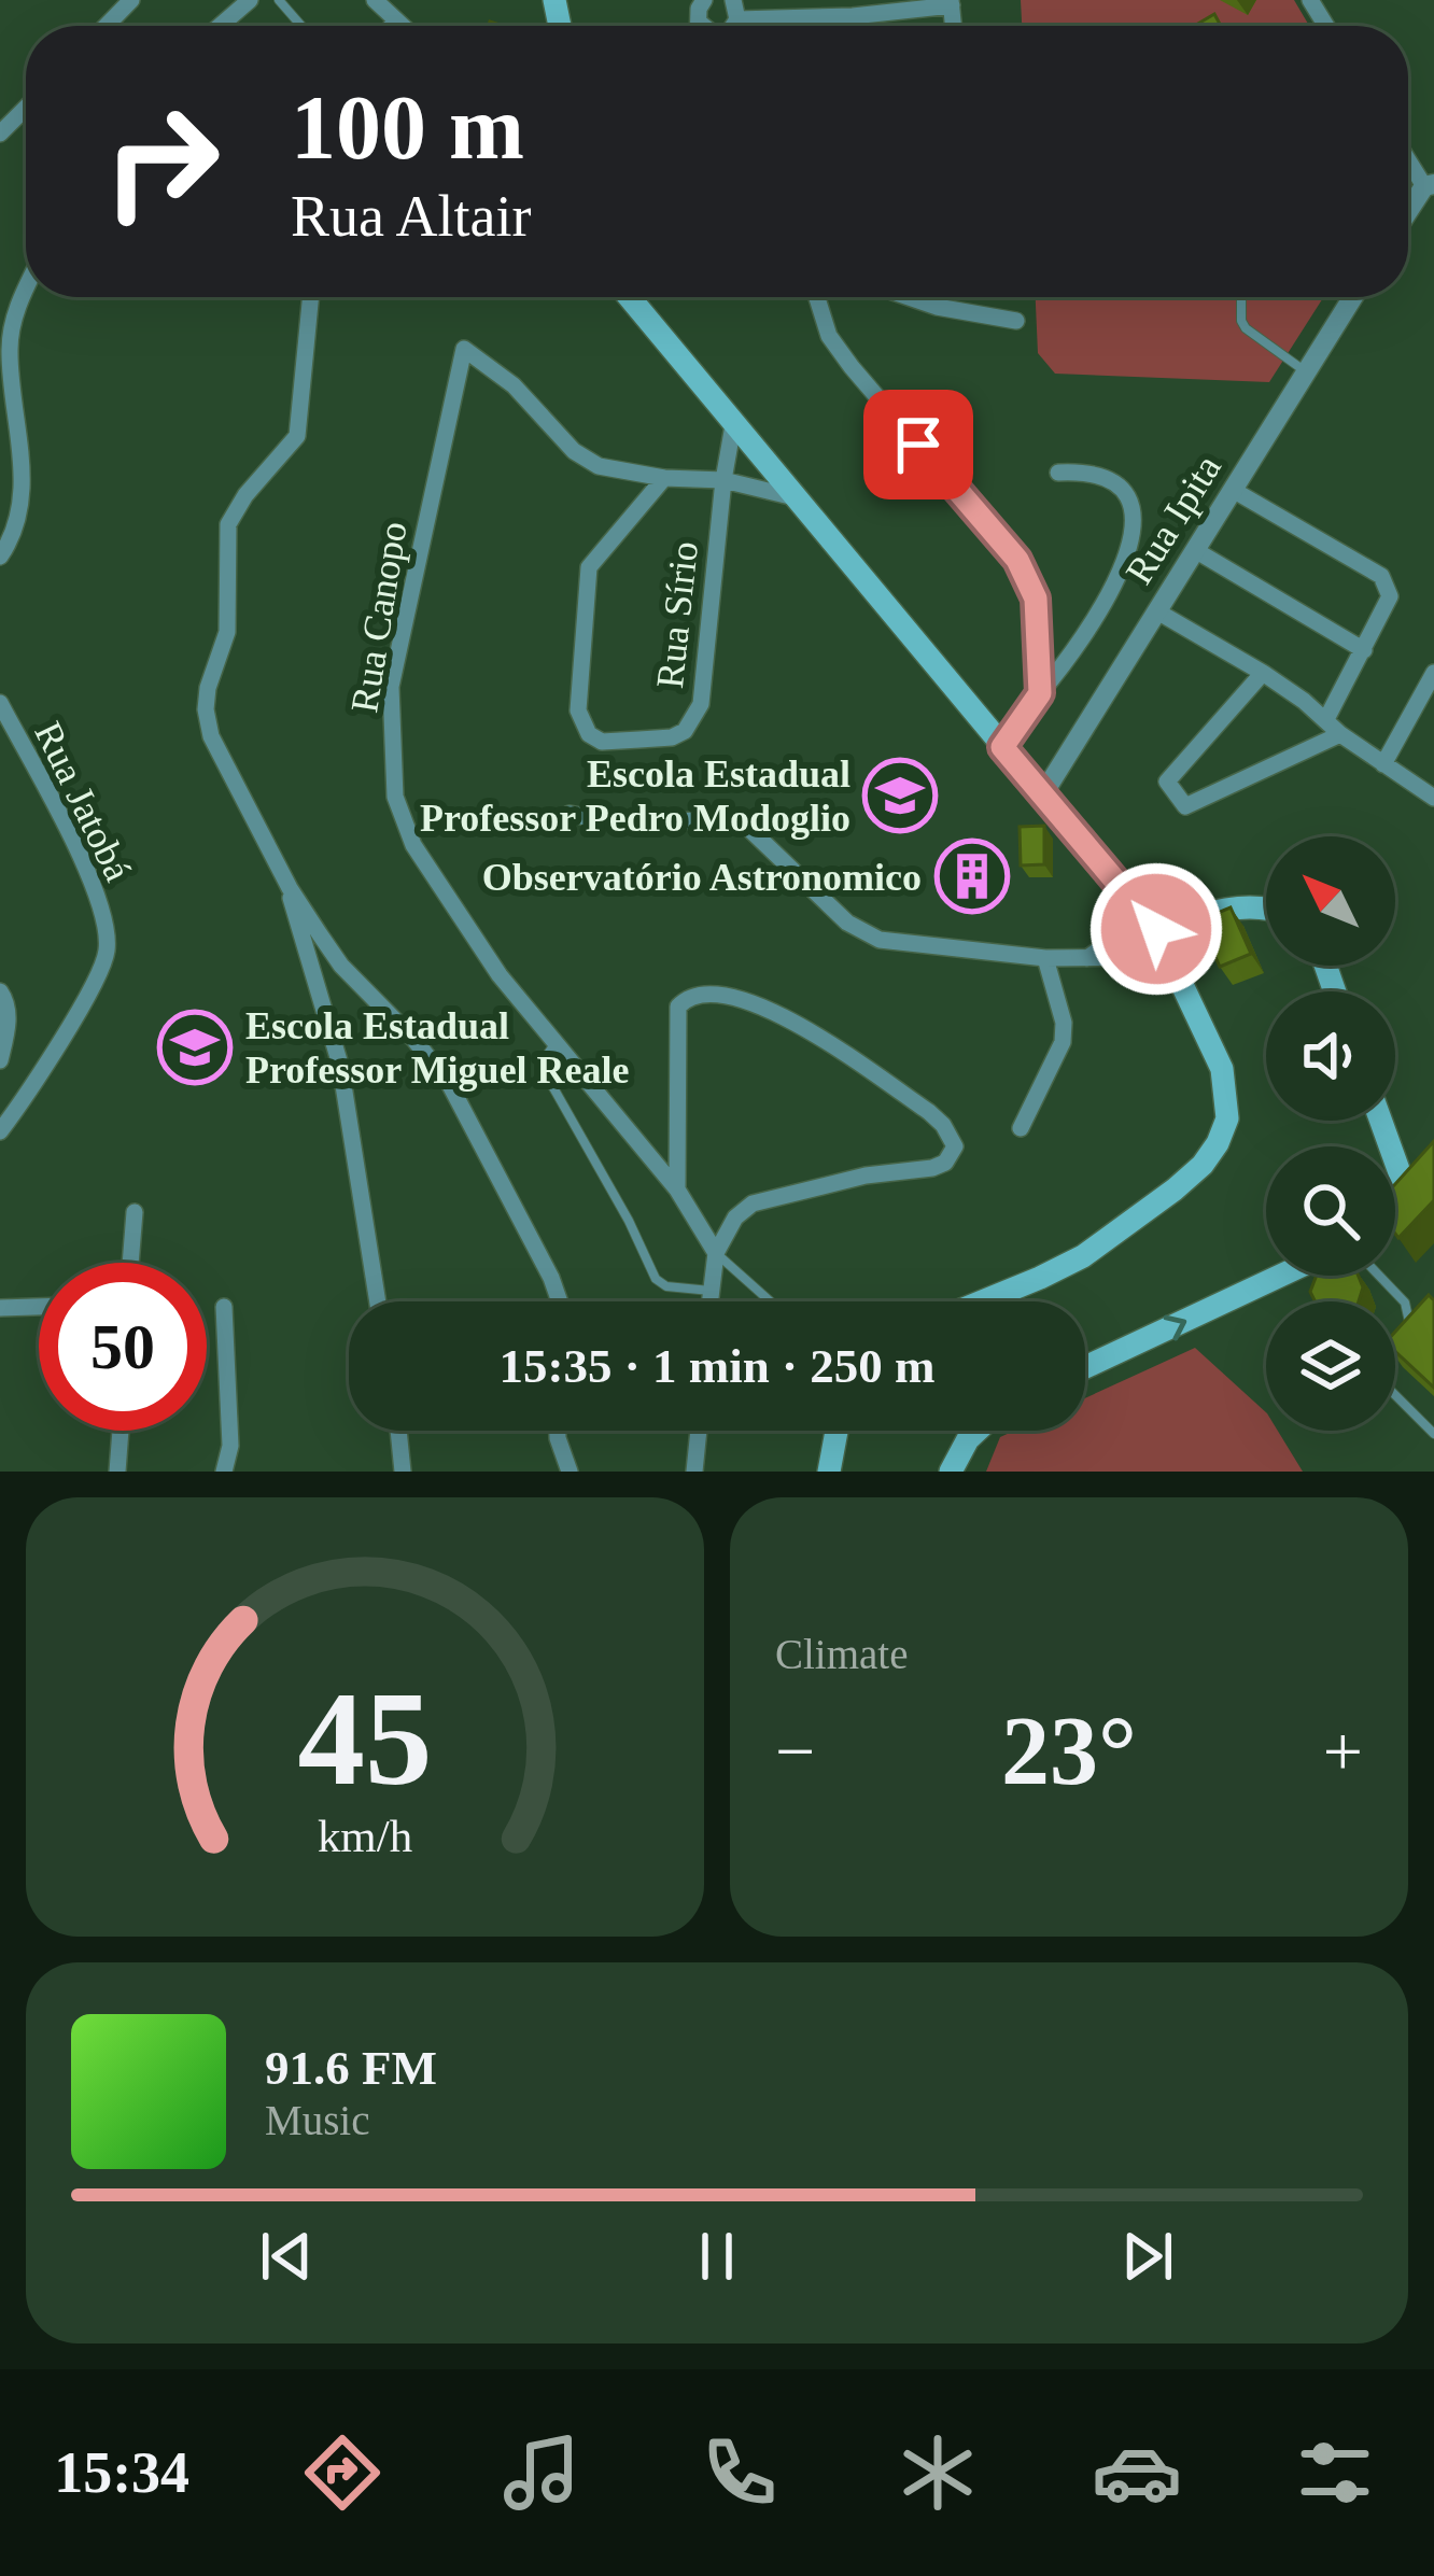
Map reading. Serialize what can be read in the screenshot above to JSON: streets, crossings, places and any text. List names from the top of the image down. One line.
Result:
{"streets":{"street":["Rua Ipita","Rua Sírio","Rua Canopo","Rua Jatobá"]},"crossings":[["Rua Sírio","Rua Canopo"]],"places":{"school or university":["Escola Estadual Professor Pedro Modoglio","Escola Estadual Professor Miguel Reale"],"building":["Observatório Astronomico"]},"north":"top left","page":{"turn":["100 m","Rua Altair"],"limit":"50","trip":"15:35 · 1 min · 250 m","tile":"Climate","heat":["−","23°","+"],"song":["91.6 FM","Music"],"tabs":"15:34","gauge":["45","km/h"]}}
